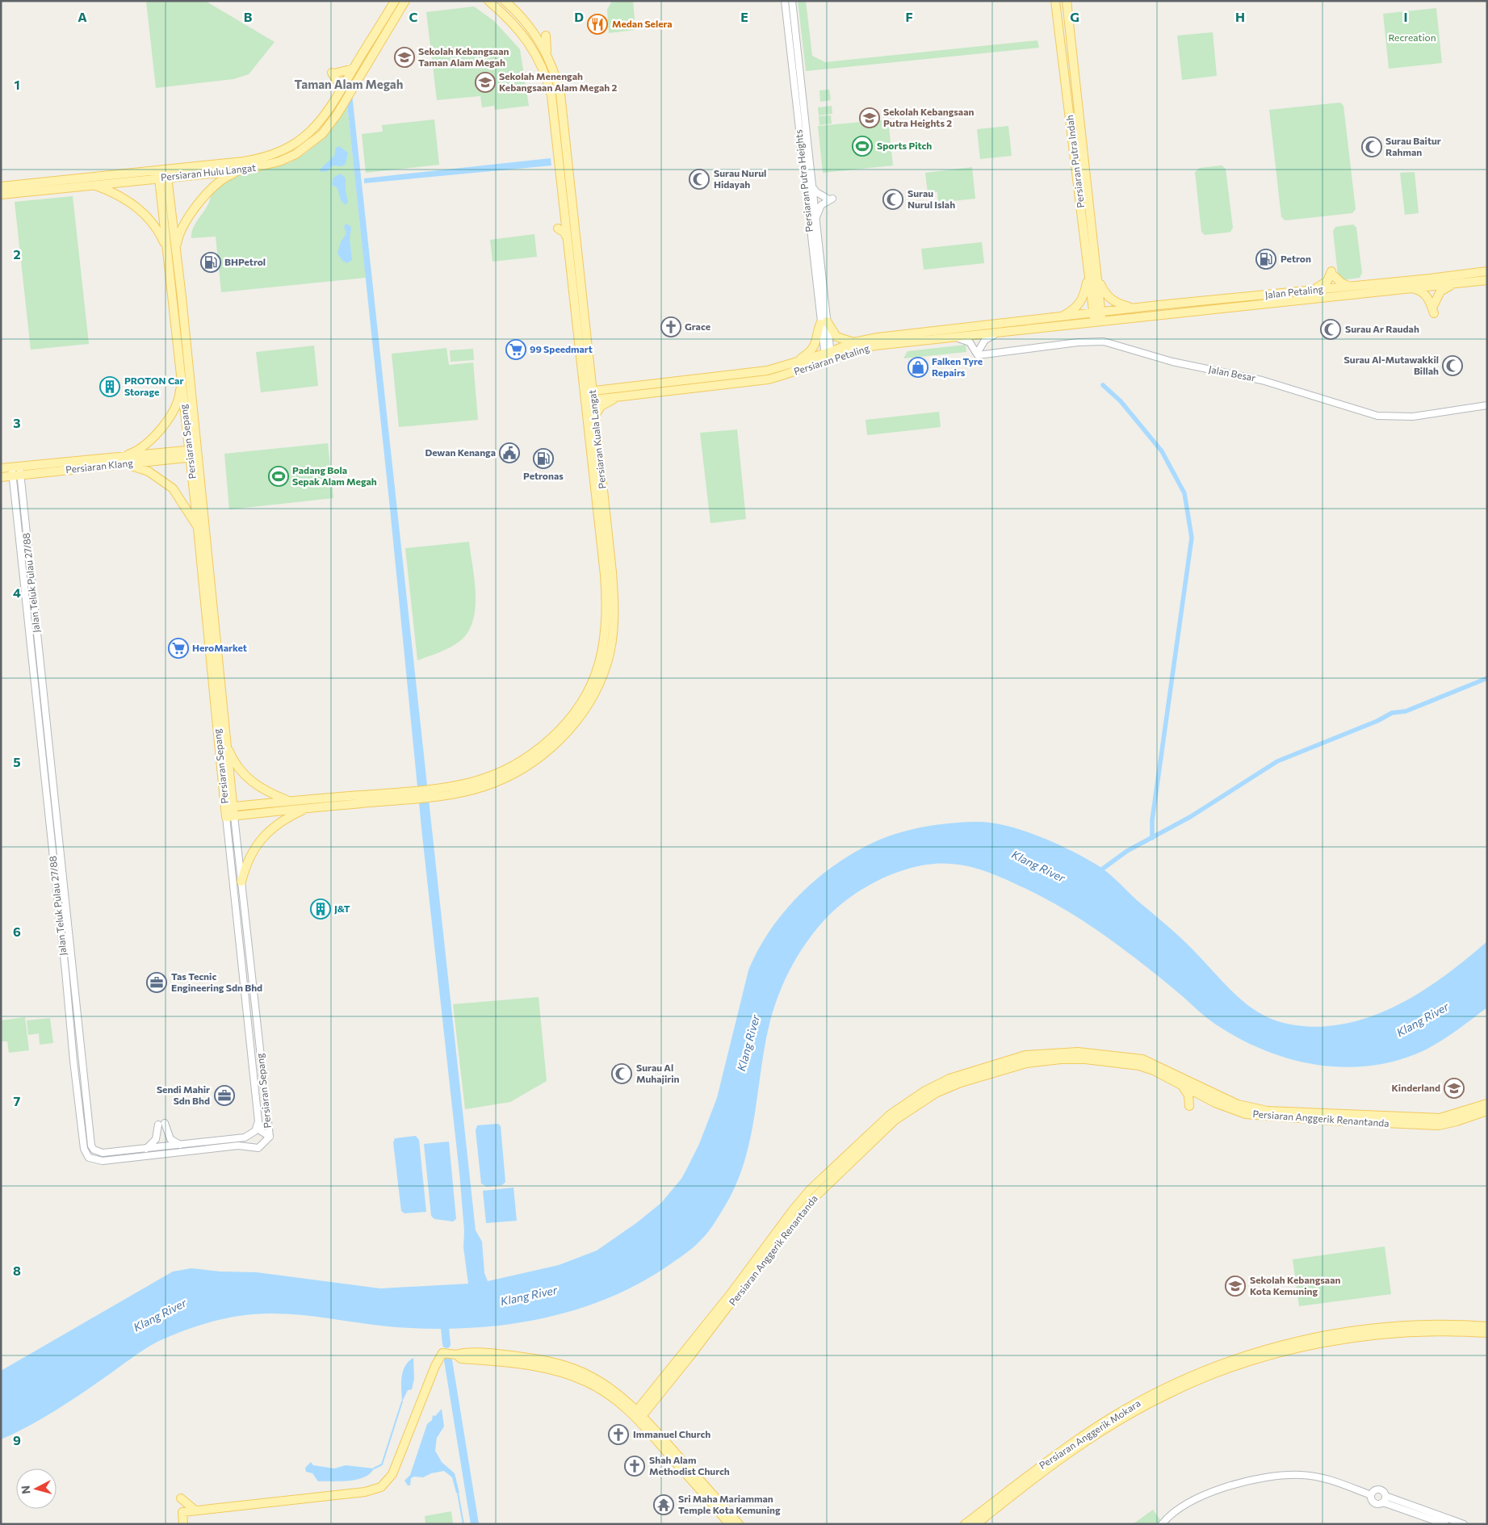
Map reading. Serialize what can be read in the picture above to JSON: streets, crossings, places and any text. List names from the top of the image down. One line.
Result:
{"streets":{"main road":["Persiaran Putra Indah","Persiaran Hulu Langat","Jalan Petaling","Persiaran Petaling","Persiaran Kuala Langat","Persiaran Sepang","Persiaran Klang","Persiaran Anggerik Renantanda","Persiaran Anggerik Mokara"],"street":["Persiaran Putra Heights","Jalan Besar","Jalan Teluk Pulau 27/88"]},"crossings":[["Persiaran Putra Indah","Jalan Petaling"],["Persiaran Putra Indah","Persiaran Petaling"],["Persiaran Hulu Langat","Persiaran Sepang"],["Persiaran Putra Heights","Persiaran Petaling"],["Jalan Petaling","Persiaran Petaling"],["Persiaran Petaling","Persiaran Kuala Langat"],["Persiaran Sepang","Persiaran Klang"],["Persiaran Sepang","Jalan Teluk Pulau 27/88"],["Persiaran Klang","Jalan Teluk Pulau 27/88"]],"districts":["Taman Alam Megah"],"water":["Klang River"],"parks":["Recreation"],"places":{"restaurant":["Medan Selera"],"school or university":["Sekolah Kebangsaan Taman Alam Megah","Sekolah Menengah Kebangsaan Alam Megah 2","Sekolah Kebangsaan Putra Heights 2","Kinderland","Sekolah Kebangsaan Kota Kemuning"],"sports":["Sports Pitch","Padang Bola Sepak Alam Megah"],"mosque":["Surau Baitur Rahman","Surau Nurul Hidayah","Surau Nurul Islah","Surau Ar Raudah","Surau Al-Mutawakkil Billah","Surau Al Muhajirin"],"fuel station":["Petron","BHPetrol","Petronas"],"church":["Grace","Immanuel Church","Shah Alam Methodist Church"],"supermarket":["99 Speedmart","HeroMarket"],"shop":["Falken Tyre Repairs"],"building":["PROTON Car Storage","J&T"],"public building":["Dewan Kenanga"],"office":["Tas Tecnic Engineering Sdn Bhd","Sendi Mahir Sdn Bhd"],"temple":["Sri Maha Mariamman Temple Kota Kemuning"]},"north":"left","grid":{"columns":["A","B","C","D","E","F","G","H","I"],"rows":["1","2","3","4","5","6","7","8","9"]}}
